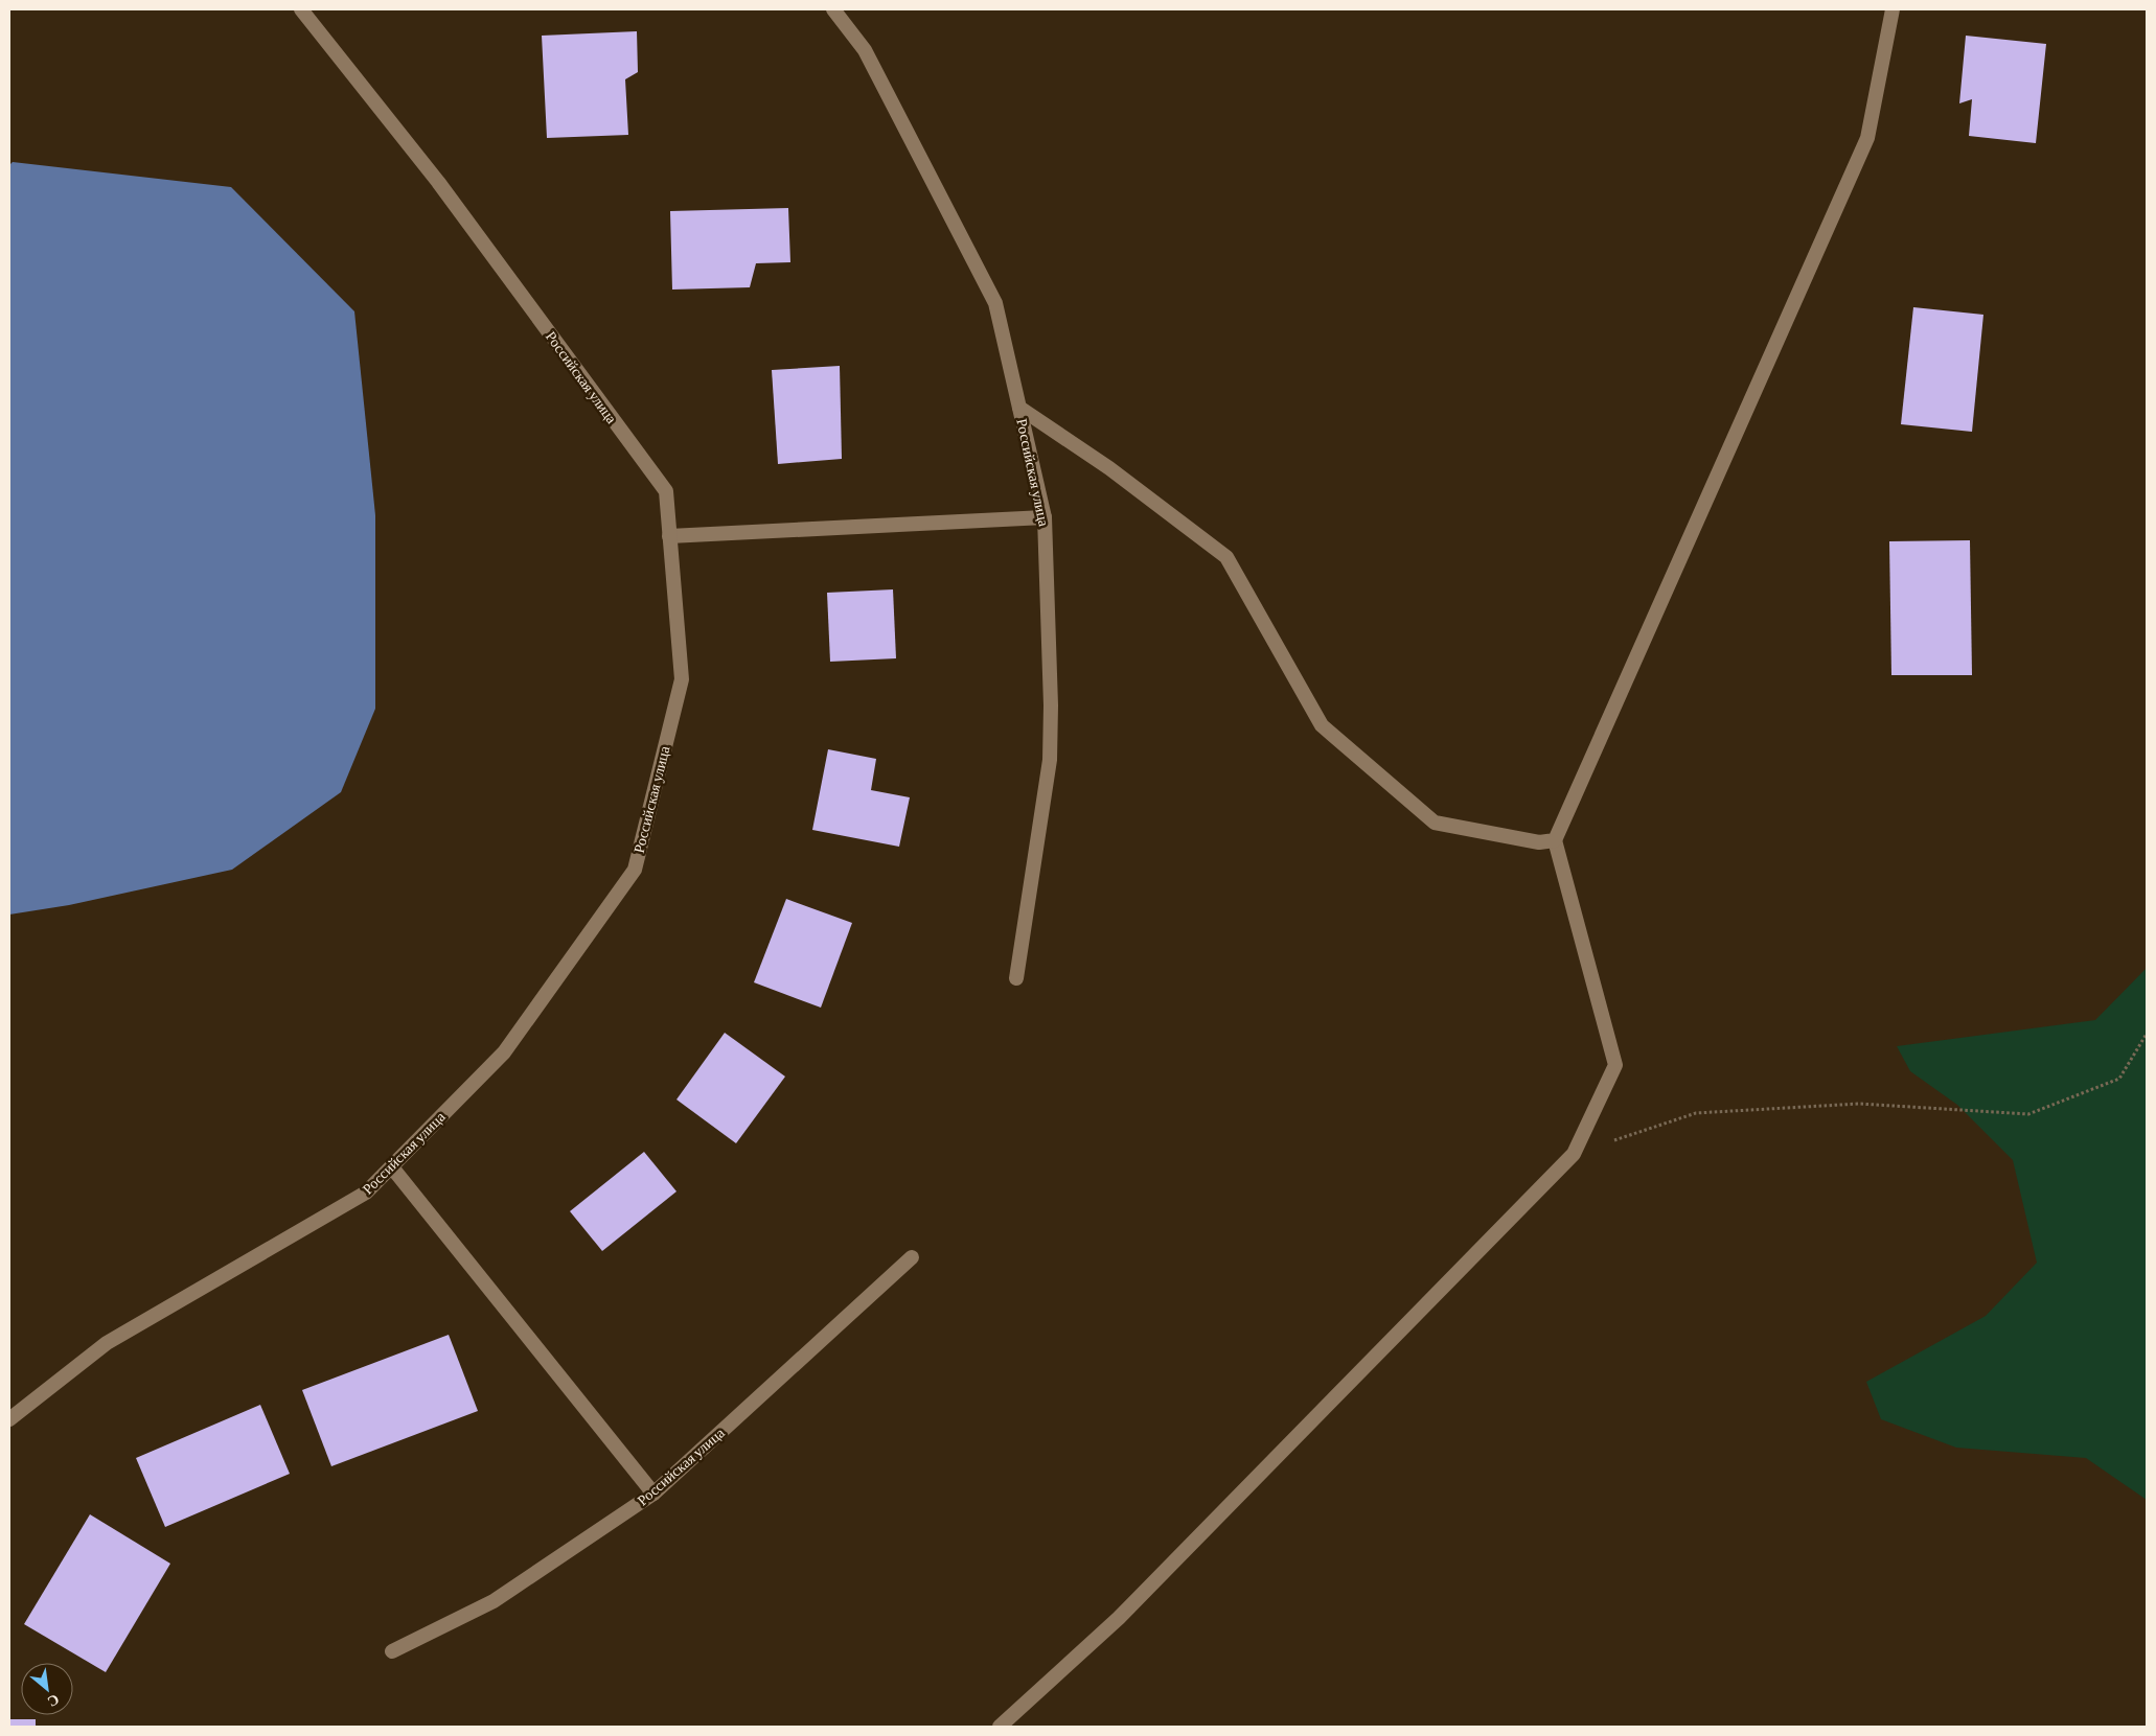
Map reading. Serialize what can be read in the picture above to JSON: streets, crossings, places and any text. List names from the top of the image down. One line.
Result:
{"streets":{"street":["Российская улица"]},"north":"bottom right"}
